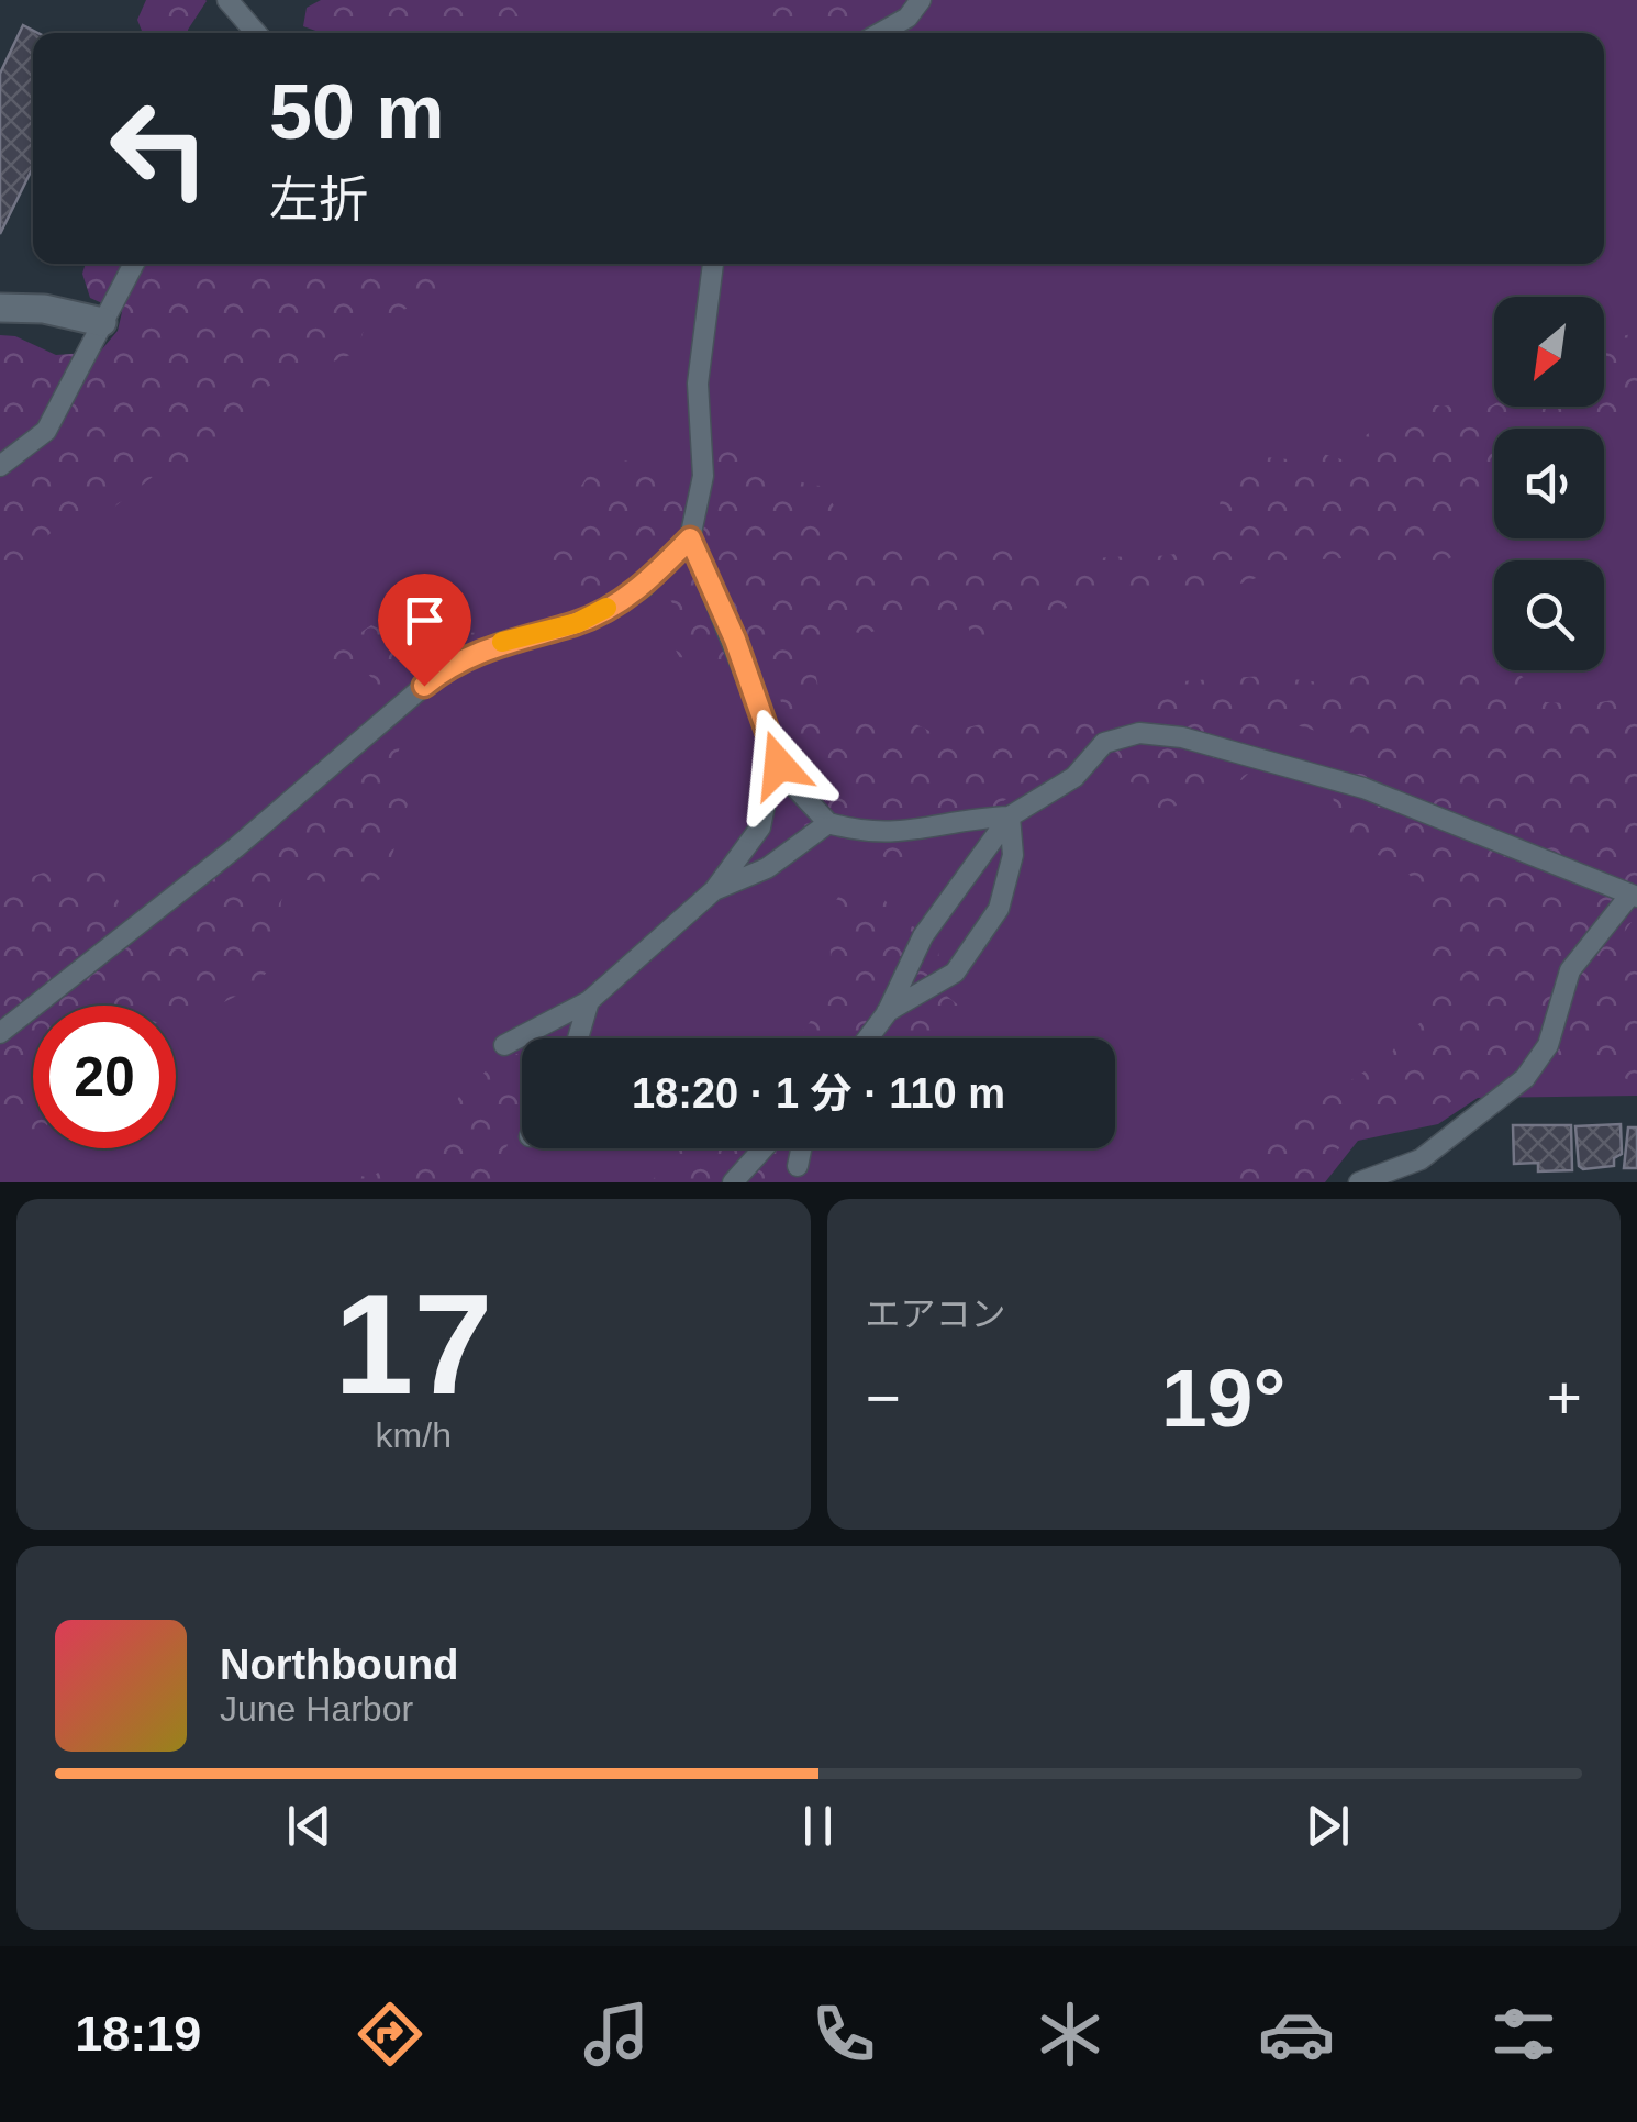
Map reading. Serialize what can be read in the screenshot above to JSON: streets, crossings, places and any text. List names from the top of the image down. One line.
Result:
{"north":"bottom left","page":{"turn":["50 m","左折"],"limit":"20","trip":"18:20 · 1 分 · 110 m","tile":[["17","km/h"],"エアコン"],"heat":["−","19°","+"],"song":["Northbound","June Harbor"],"tabs":"18:19"}}
